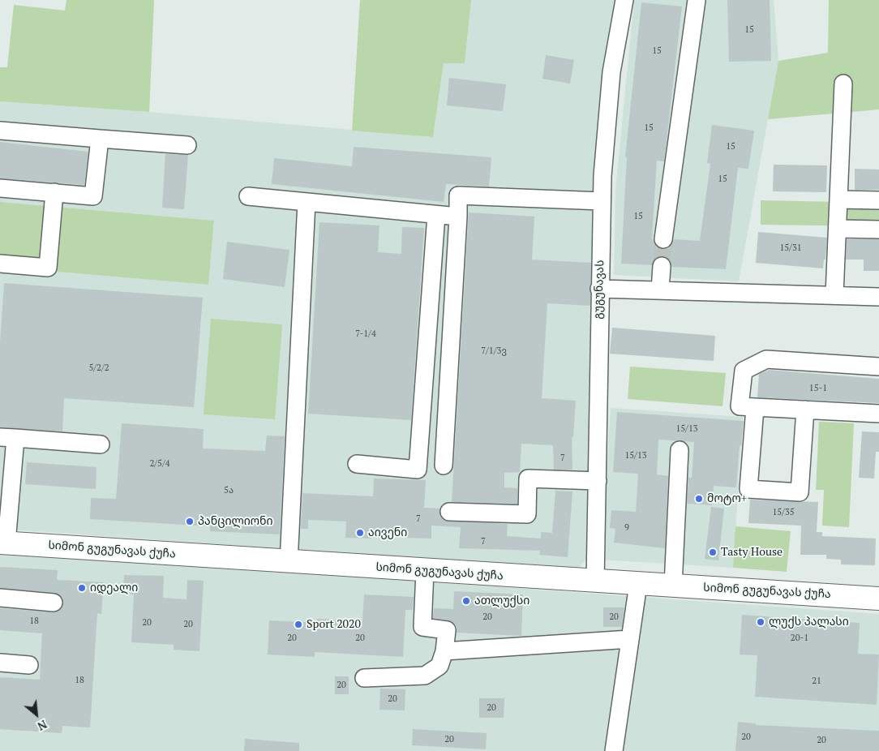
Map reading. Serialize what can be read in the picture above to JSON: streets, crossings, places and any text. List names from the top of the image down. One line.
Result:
{"streets":{"main road":["სიმონ გუგუნავას ქუჩა"],"street":["გუგუნავას"]},"crossings":[["გუგუნავას","სიმონ გუგუნავას ქუჩა"]],"places":["მოტო+","პანცილიონი","აივენი","Tasty House","იდეალი","ათლუქსი","ლუქს პალასი","Sport 2020"],"house_numbers":["15","15","15","15","15","15","15/31","7-1/4","7/1/3ვ","5/2/2","15-1","15/13","15/13","7","2/5/4","5ა","15/35","7","9","7","20","20","18","20","20","20","20","20-1","18","21","20","20","20","20","20","20"],"north":"bottom right"}
